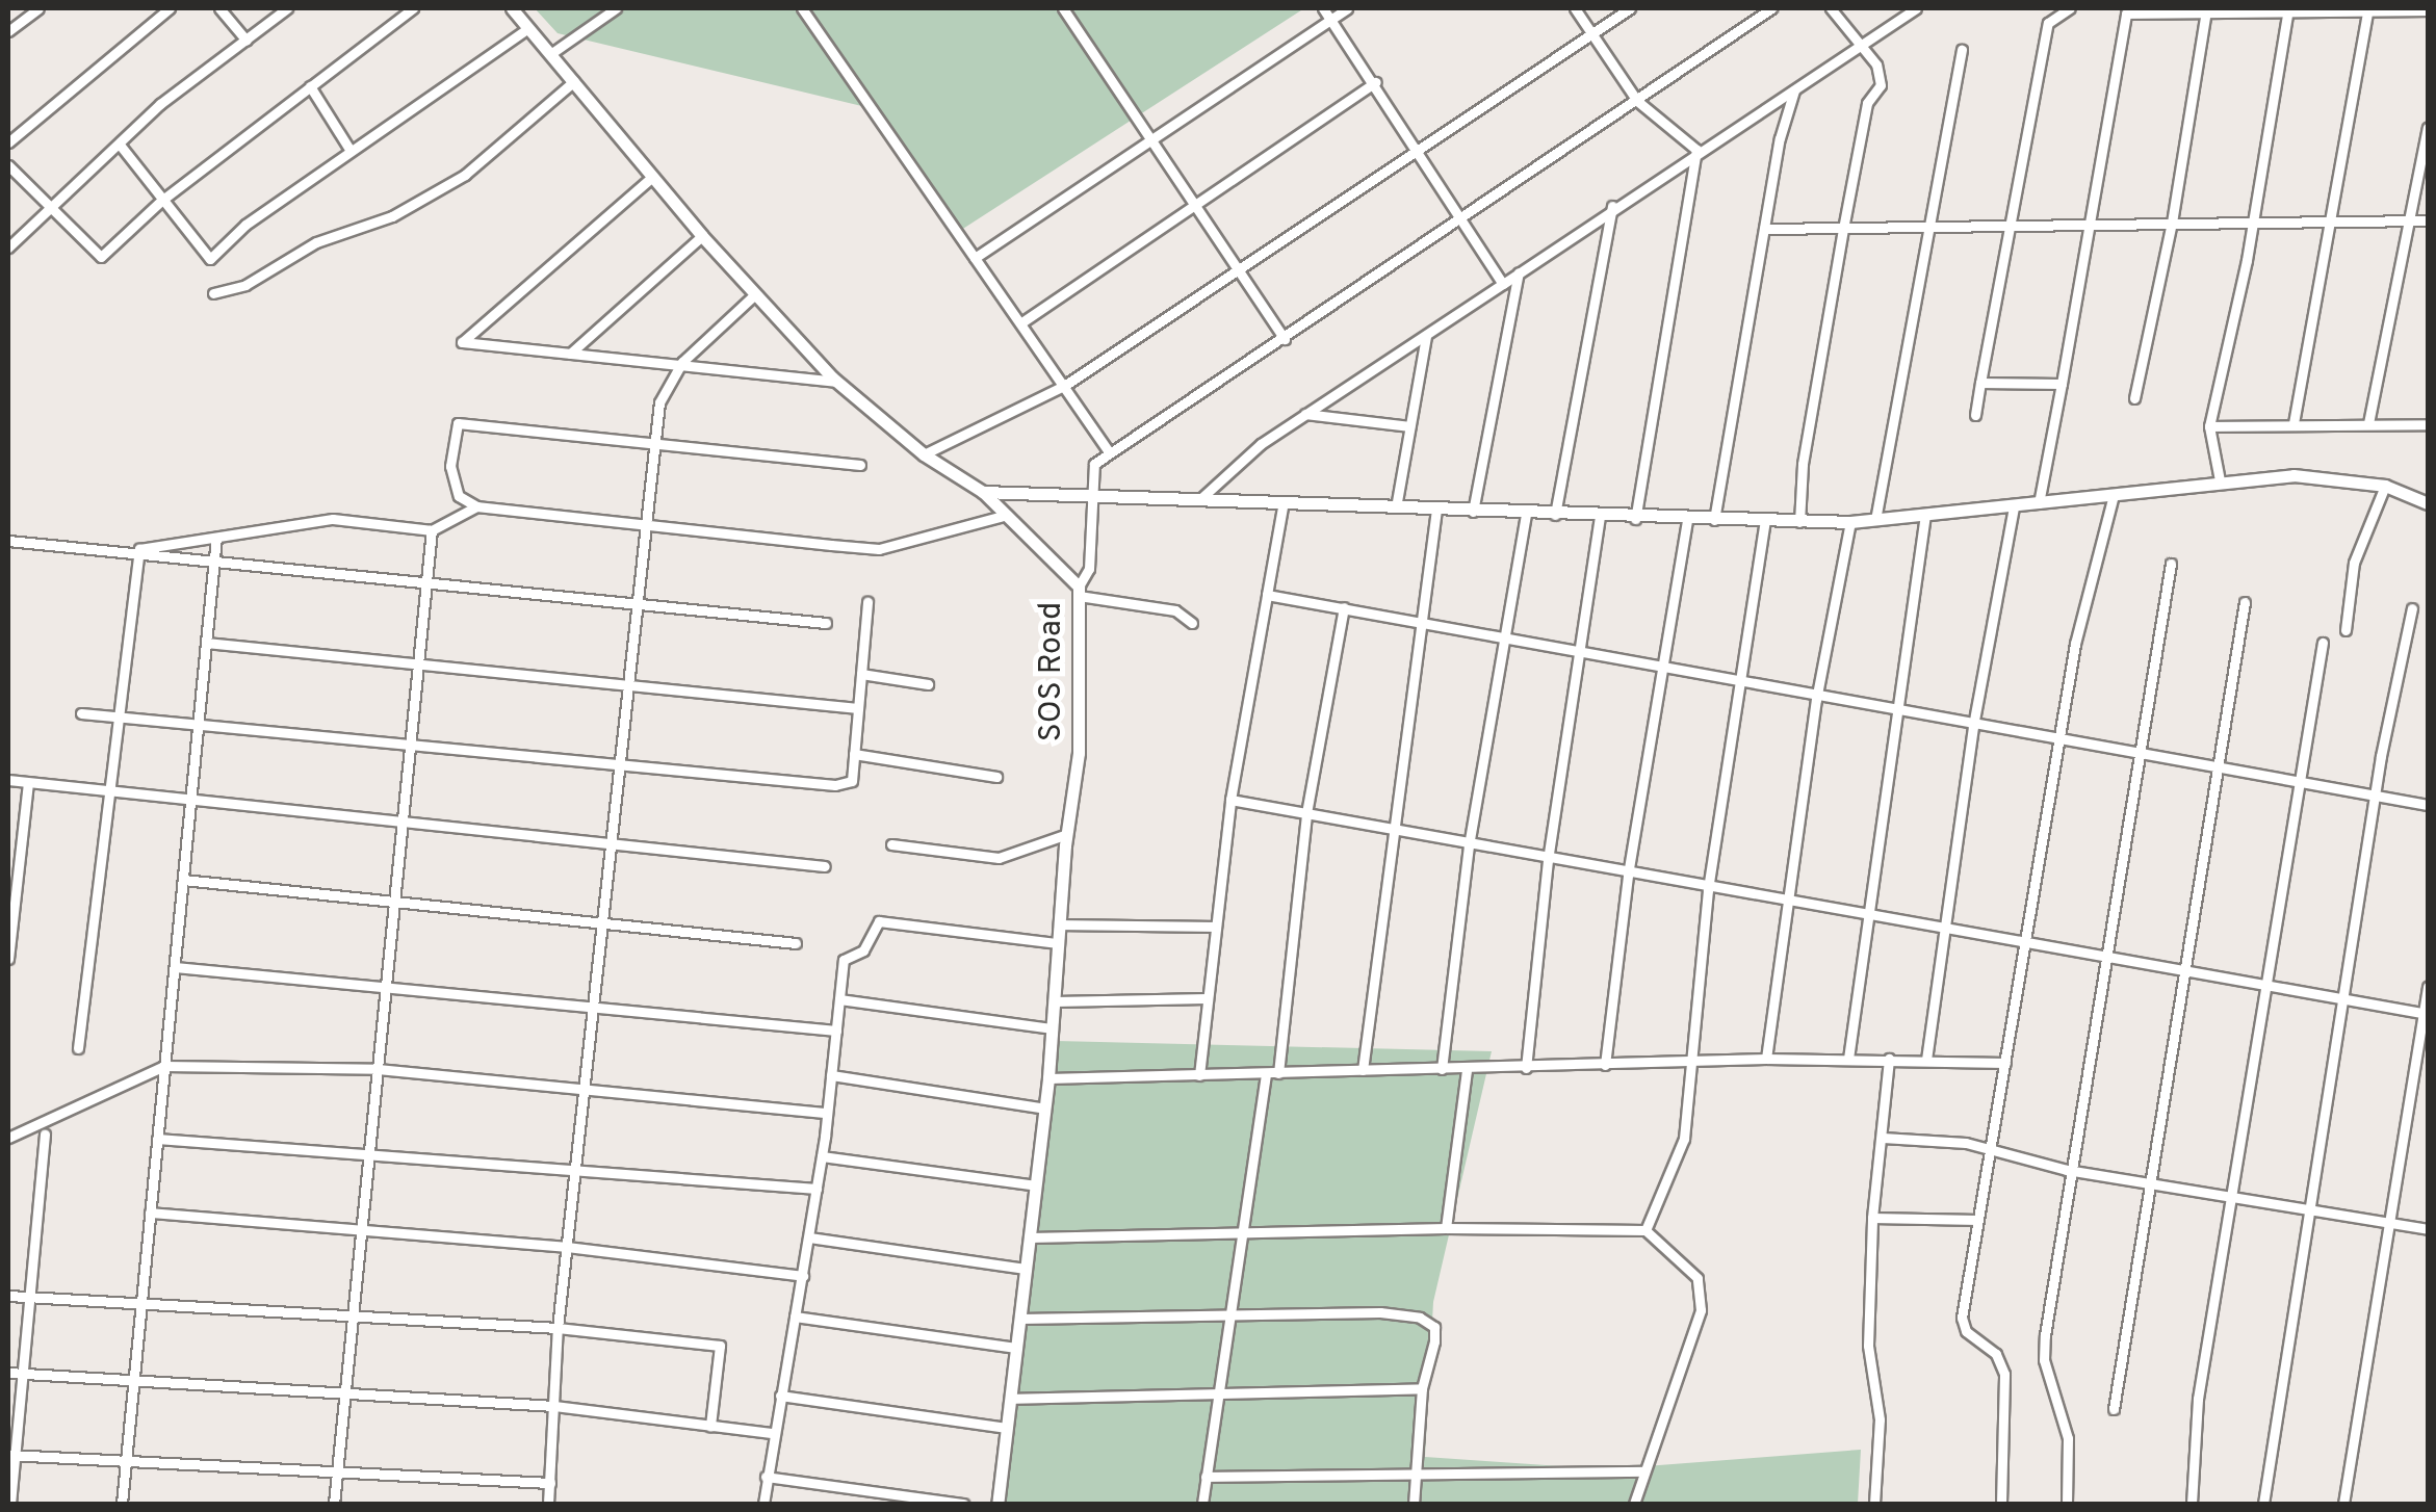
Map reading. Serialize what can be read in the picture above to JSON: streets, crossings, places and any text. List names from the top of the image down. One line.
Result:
{"streets":{"street":["SOS Road"]}}
